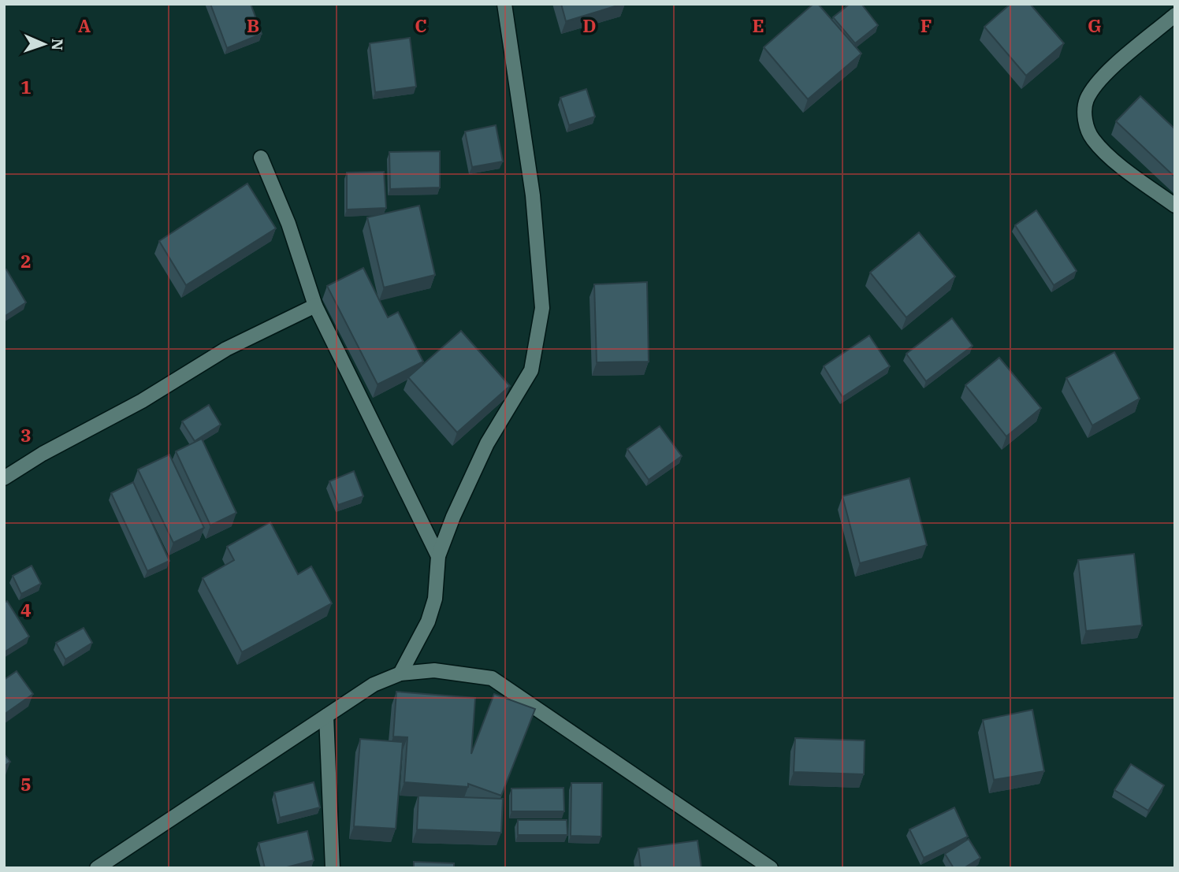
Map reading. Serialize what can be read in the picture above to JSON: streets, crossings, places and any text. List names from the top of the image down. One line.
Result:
{"north":"right","grid":{"columns":["A","B","C","D","E","F","G"],"rows":["1","2","3","4","5"]}}
